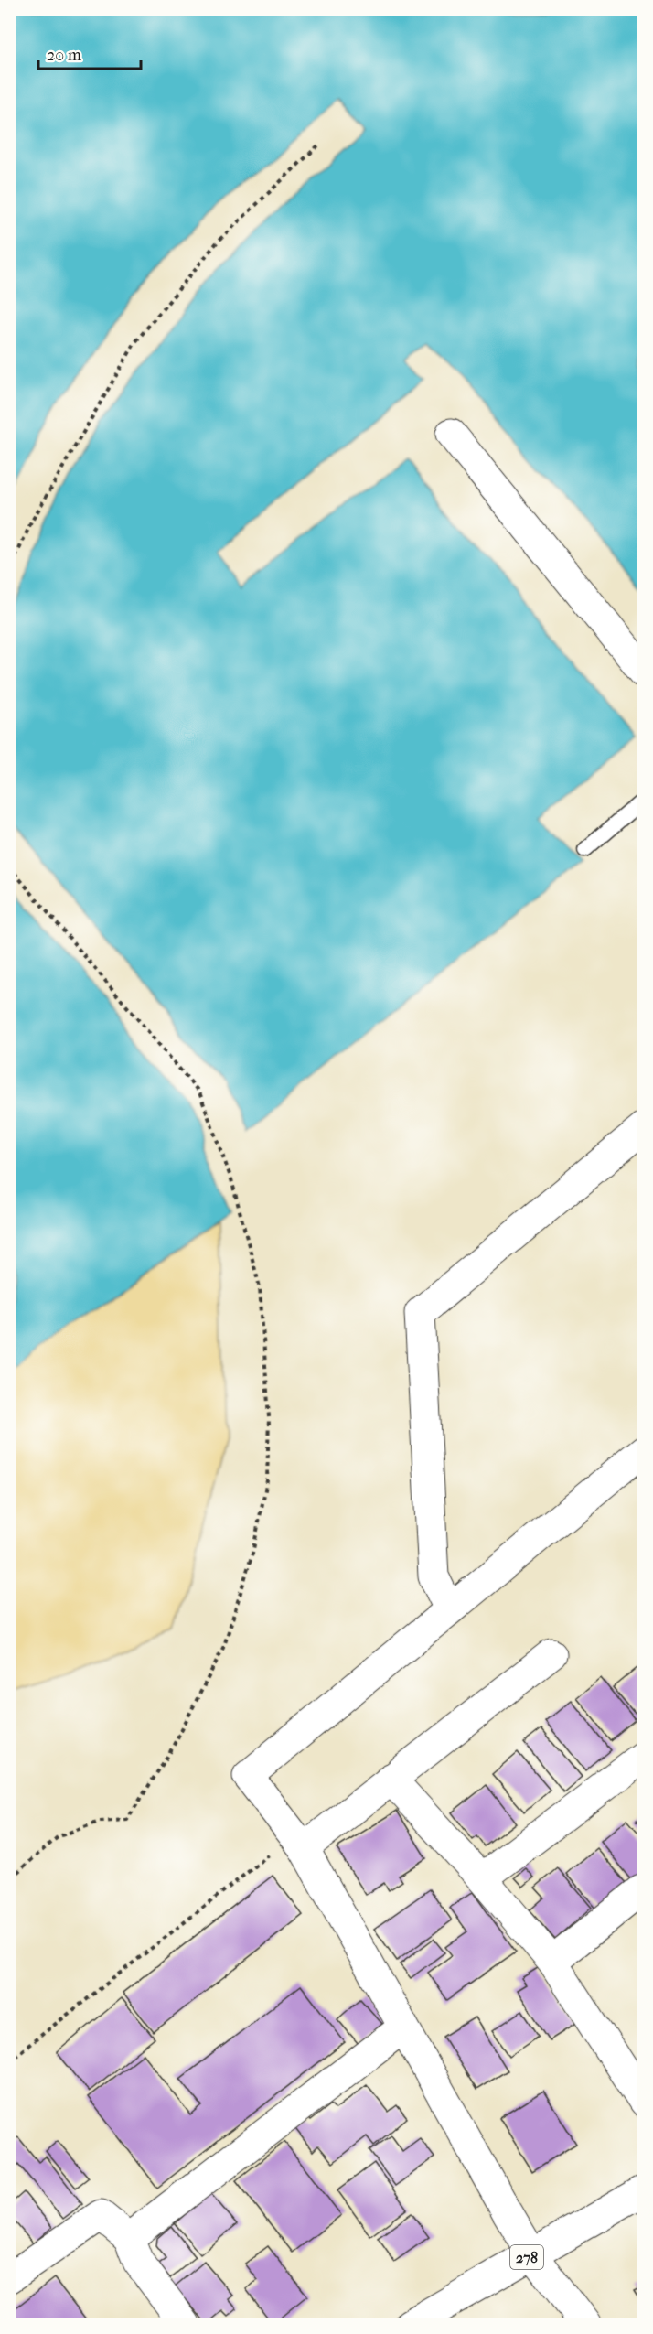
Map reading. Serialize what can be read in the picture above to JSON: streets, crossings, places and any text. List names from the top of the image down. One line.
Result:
{"streets":{"main road":["278"]},"scale_bar":"20 m"}
